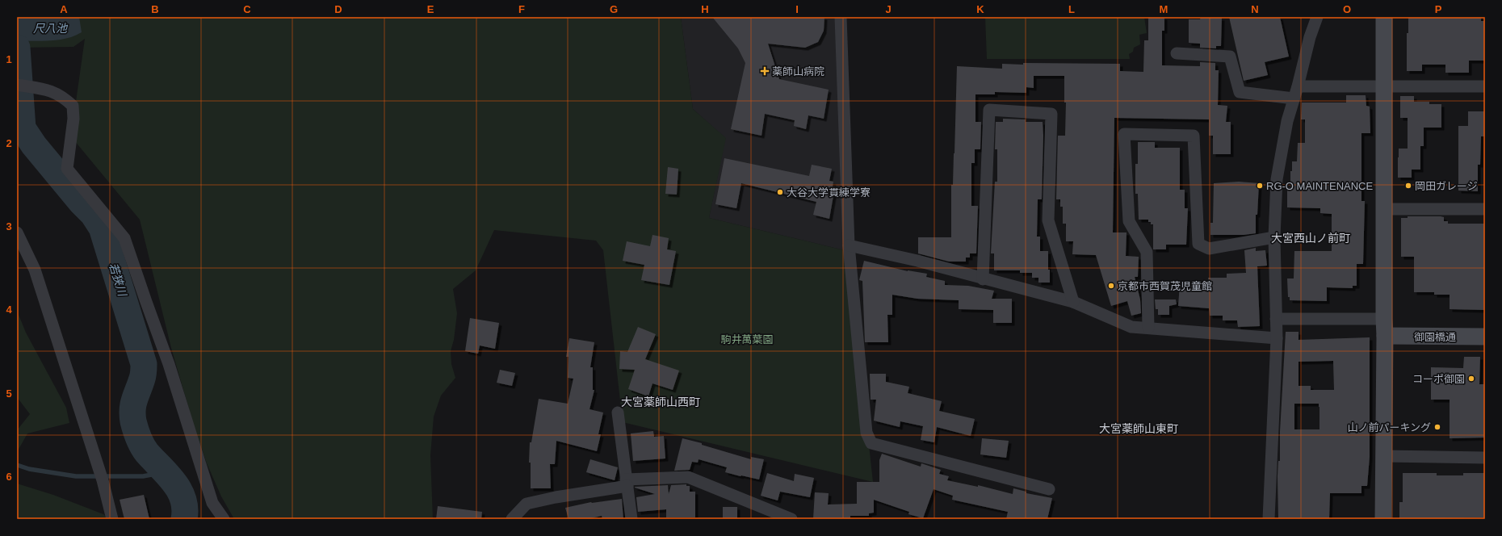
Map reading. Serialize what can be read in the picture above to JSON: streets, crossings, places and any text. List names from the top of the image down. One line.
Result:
{"streets":{"street":["御園橋通"]},"districts":["大宮西山ノ前町","大宮薬師山西町","大宮薬師山東町"],"water":["尺八池","若狭川"],"parks":["駒井萬葉園"],"places":{"health":["薬師山病院"],"other":["RG-O MAINTENANCE","岡田ガレージ","大谷大学貫練学寮","京都市西賀茂児童館","コーポ御園","山ノ前パーキング"]},"grid":{"columns":["A","B","C","D","E","F","G","H","I","J","K","L","M","N","O","P"],"rows":["1","2","3","4","5","6"]}}
